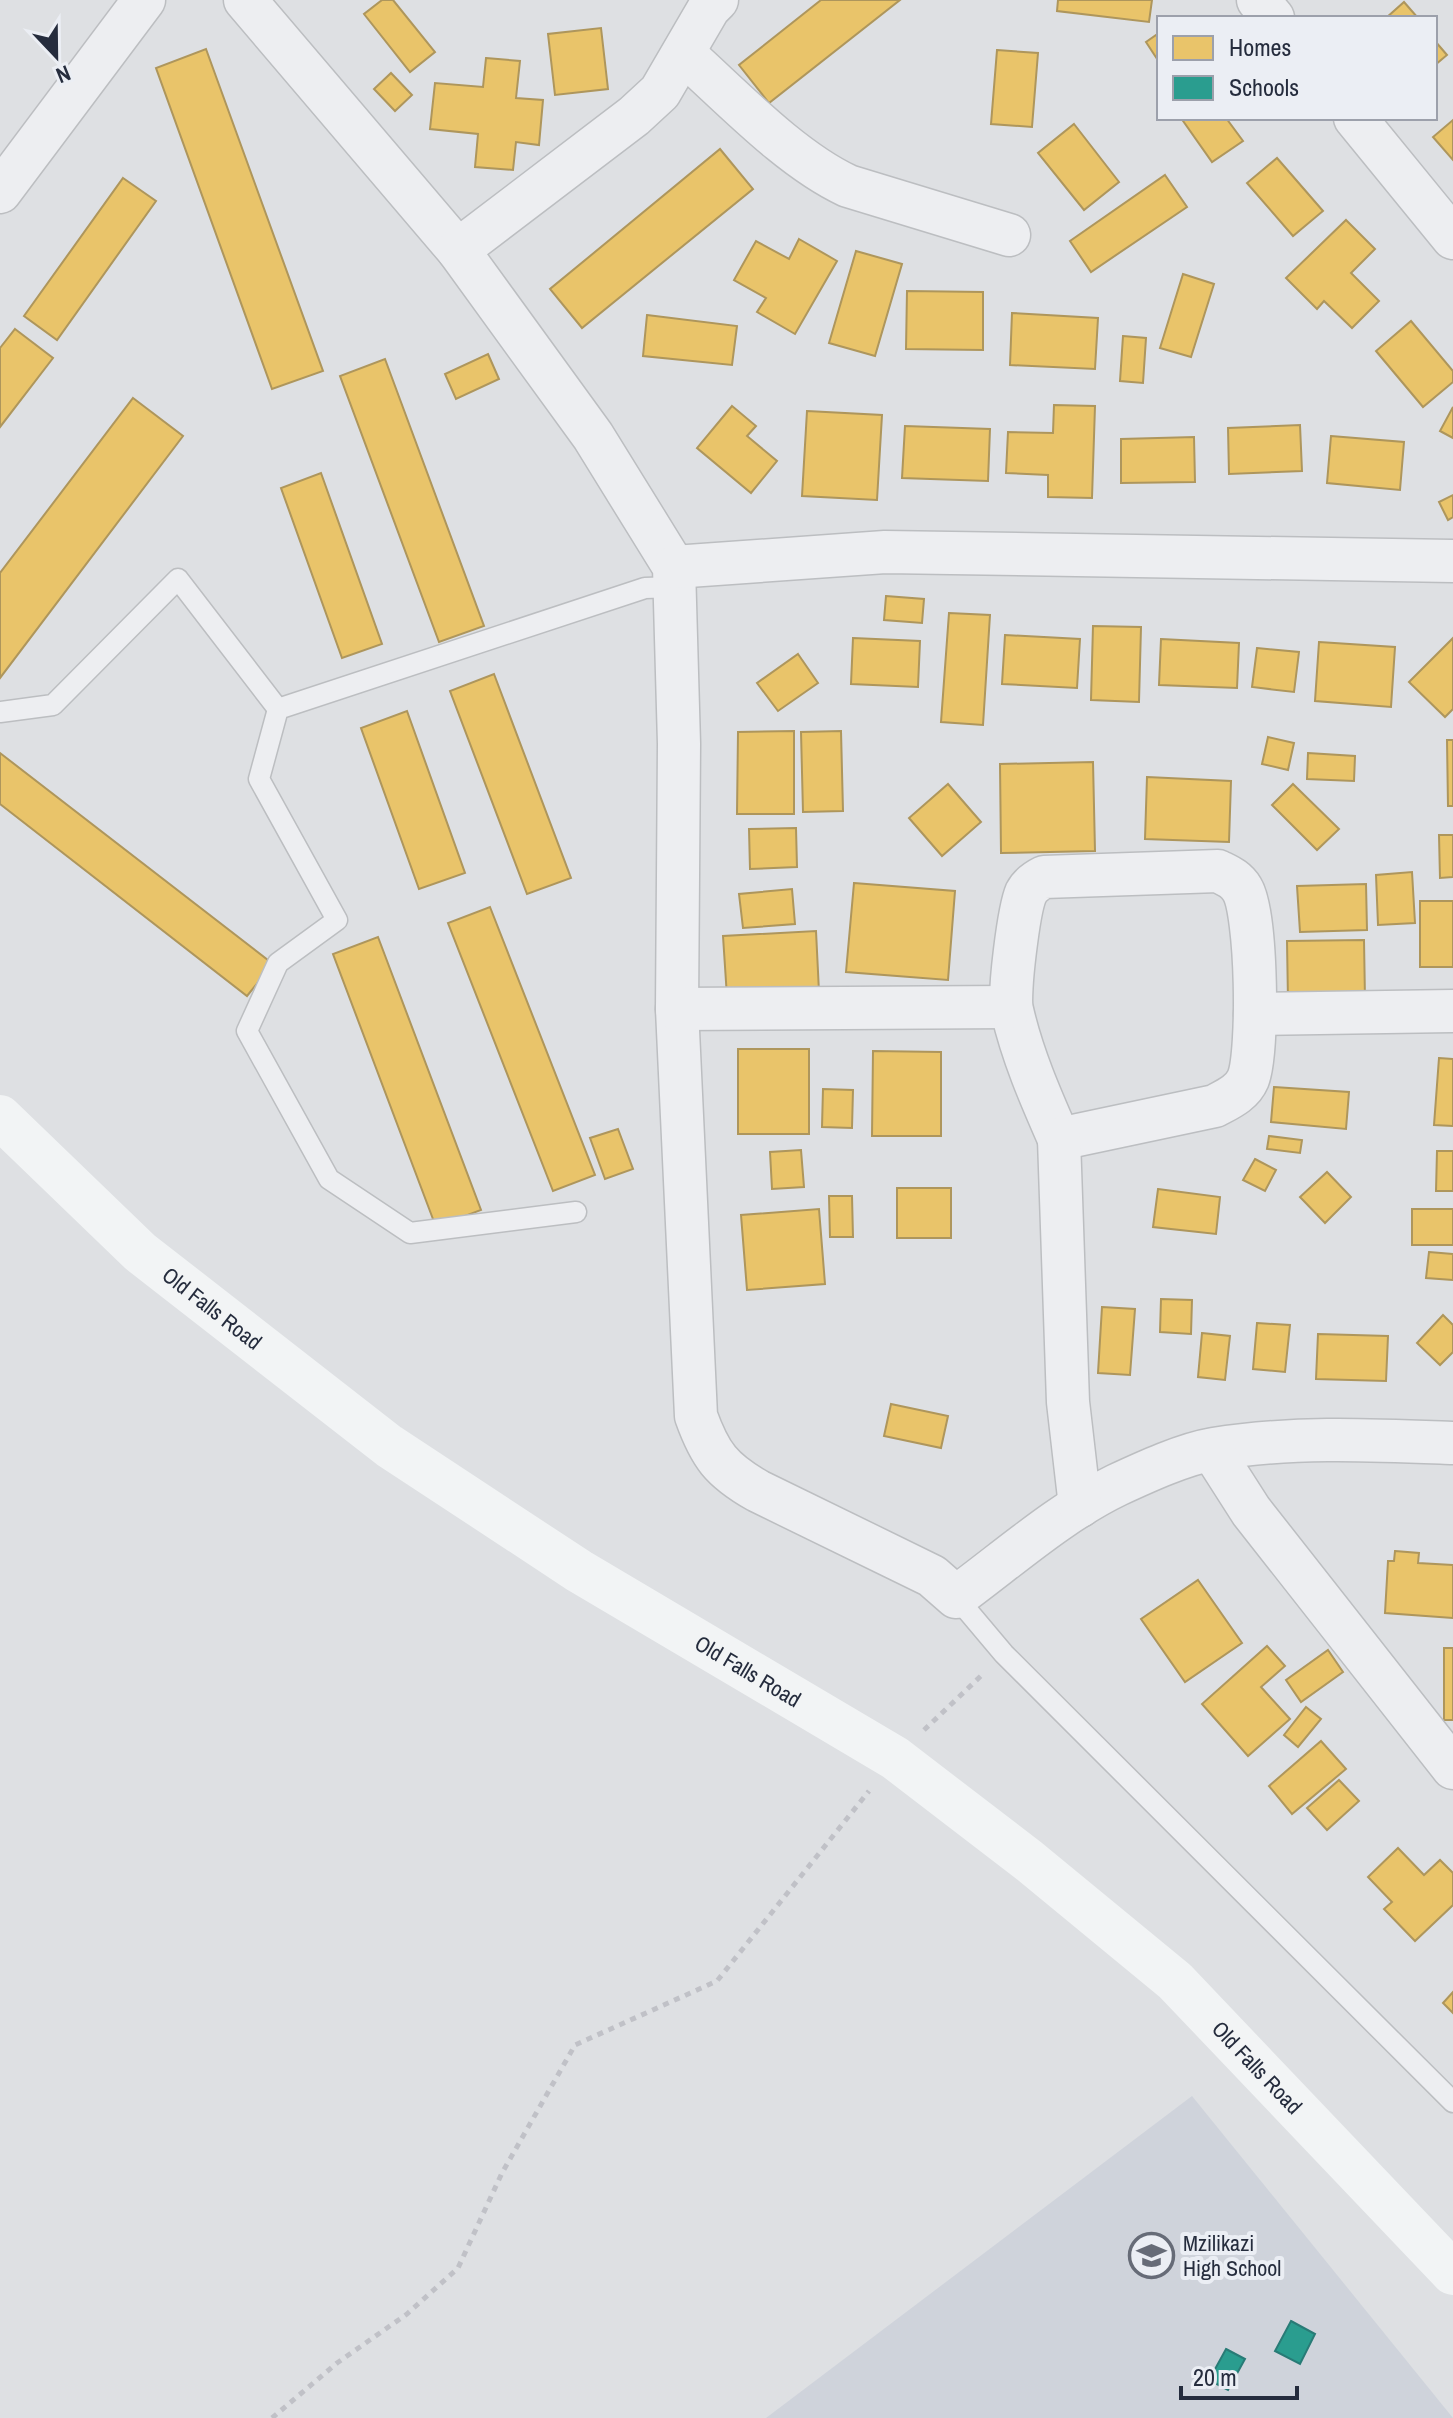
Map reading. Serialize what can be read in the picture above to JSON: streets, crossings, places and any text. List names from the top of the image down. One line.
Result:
{"streets":{"street":["Old Falls Road"]},"places":{"school or university":["Mzilikazi High School"]},"legend":["Homes","Schools"],"scale_bar":"20 m","north":"bottom"}
